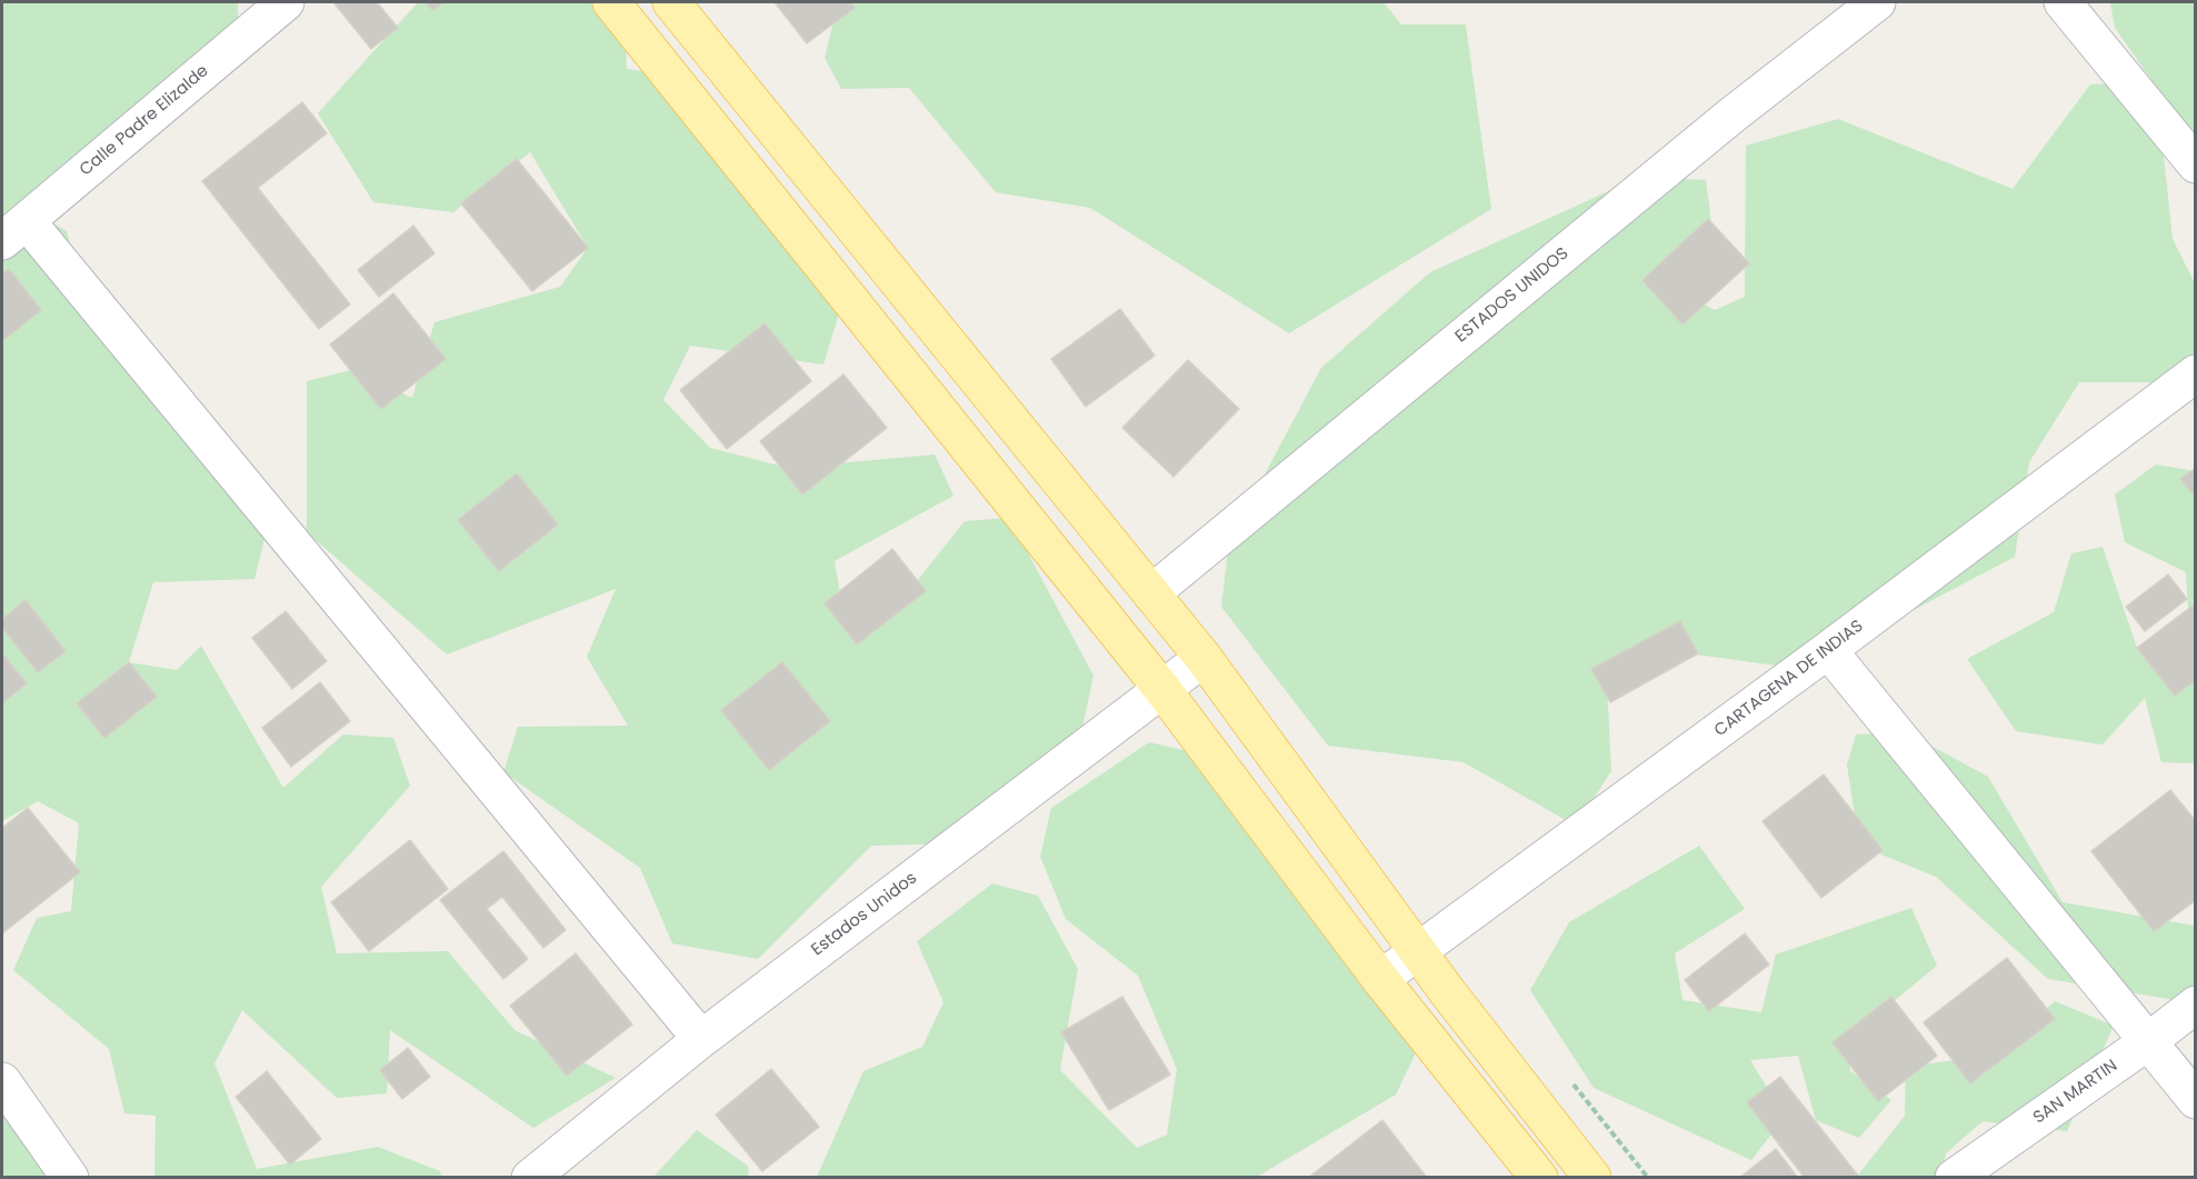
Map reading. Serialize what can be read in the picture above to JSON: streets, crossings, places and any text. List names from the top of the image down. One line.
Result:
{"streets":{"street":["Calle Padre Elizalde","ESTADOS UNIDOS","CARTAGENA DE INDIAS","Estados Unidos","SAN MARTIN"]}}
